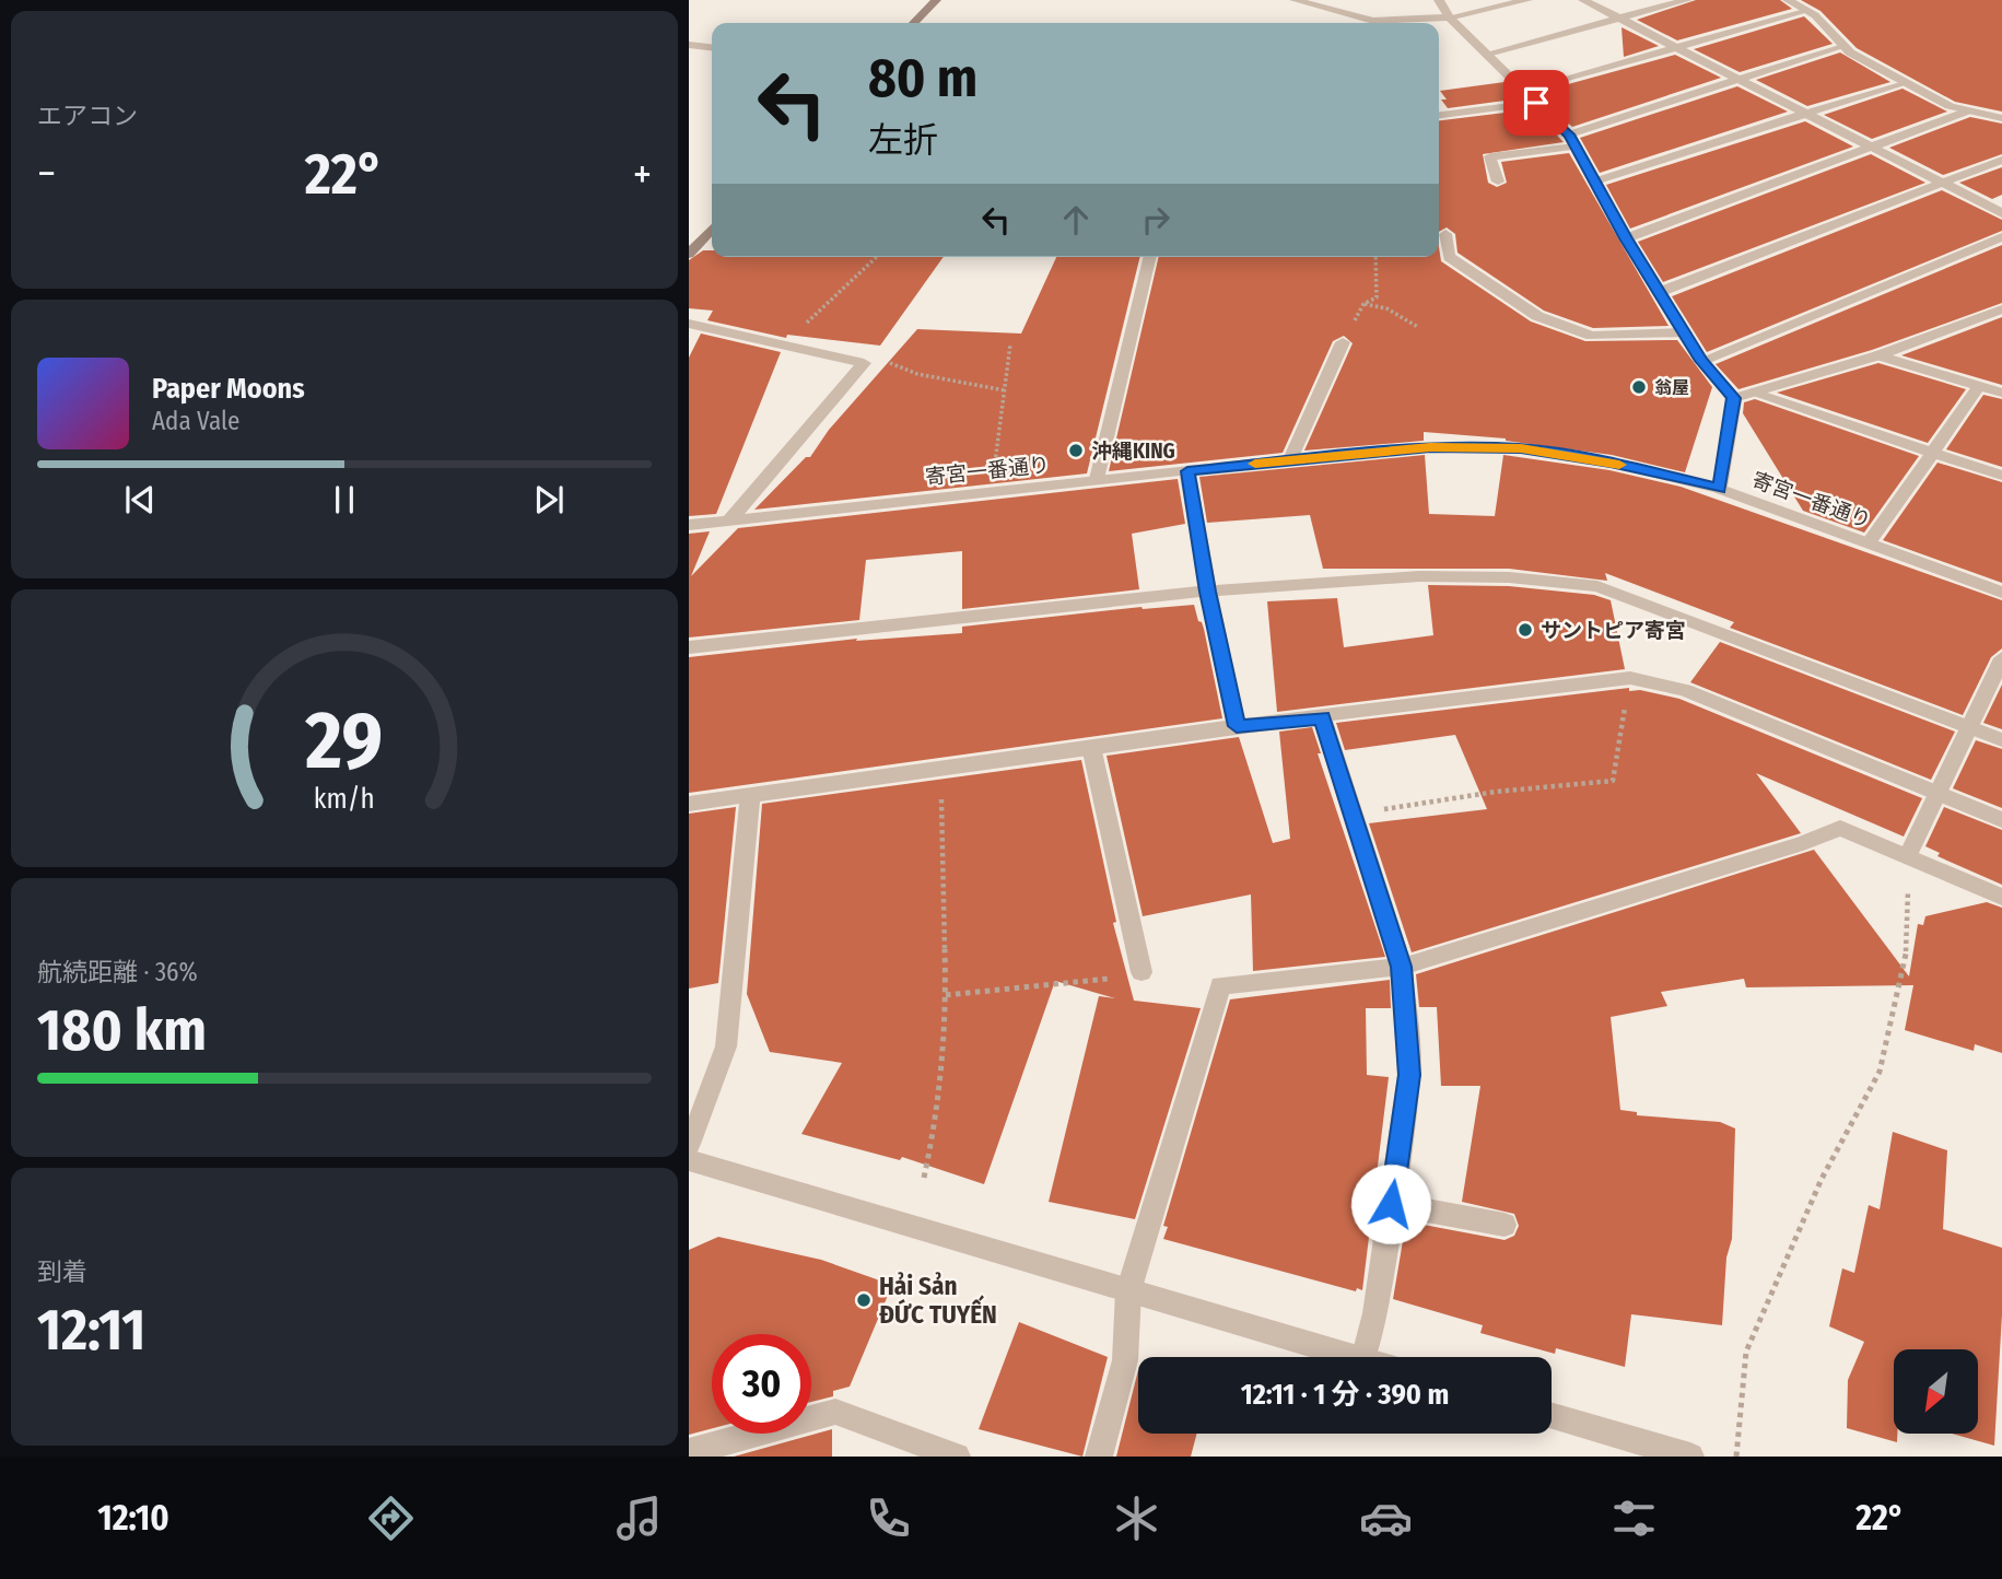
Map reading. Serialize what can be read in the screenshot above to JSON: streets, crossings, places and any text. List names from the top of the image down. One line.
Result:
{"streets":{"street":["寄宮一番通り"]},"places":["翁屋","沖縄KING","サントピア寄宮","Hải Sản ĐỨC TUYẾN"],"north":"bottom left","page":{"tile":["エアコン",["航続距離 · 36%","180 km"],["到着","12:11"]],"turn":["80 m","左折"],"heat":["−","22°","+"],"song":["Paper Moons","Ada Vale"],"limit":"30","trip":"12:11 · 1 分 · 390 m","tabs":["12:10","22°"],"gauge":["29","km/h"]}}
